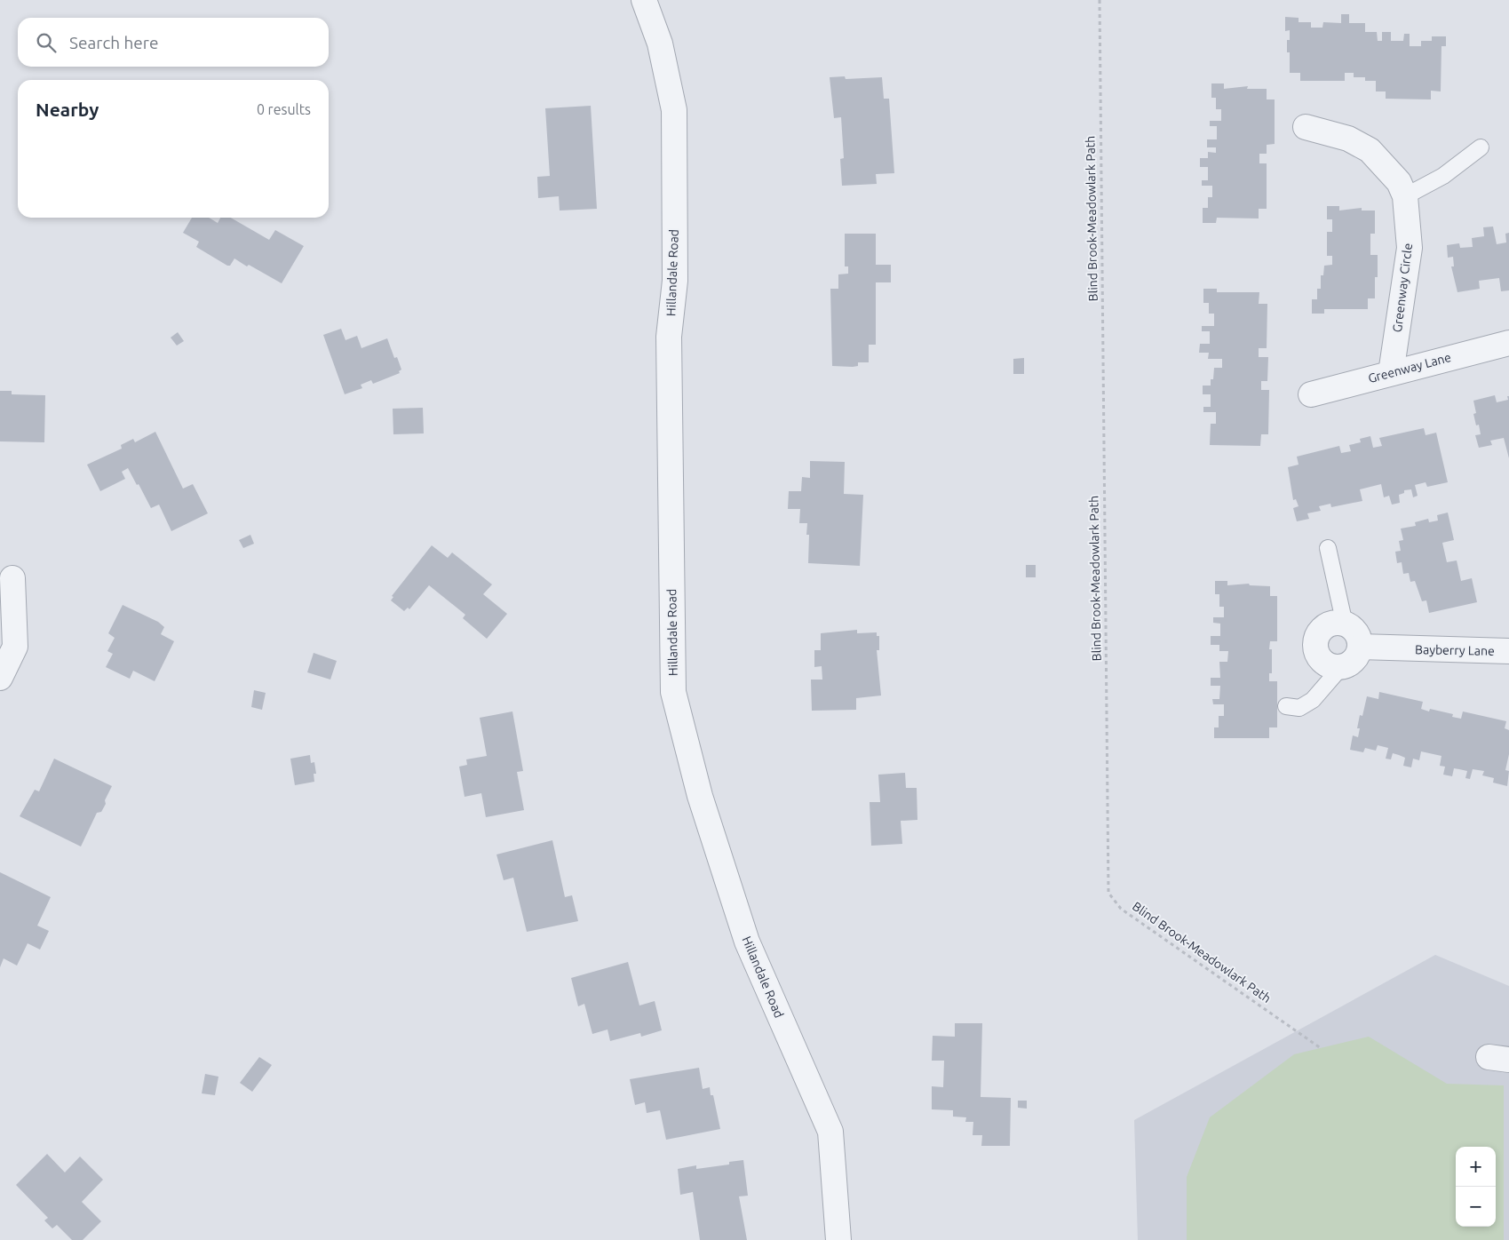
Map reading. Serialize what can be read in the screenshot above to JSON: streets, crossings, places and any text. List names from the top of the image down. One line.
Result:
{"streets":{"street":["Hillandale Road","Greenway Circle","Greenway Lane","Bayberry Lane"],"path":["Blind Brook-Meadowlark Path"]},"crossings":[["Greenway Circle","Greenway Lane"]],"page":{"search":"Search here","heading":["Nearby","0 results"],"map_buttons":["+","−"]}}
